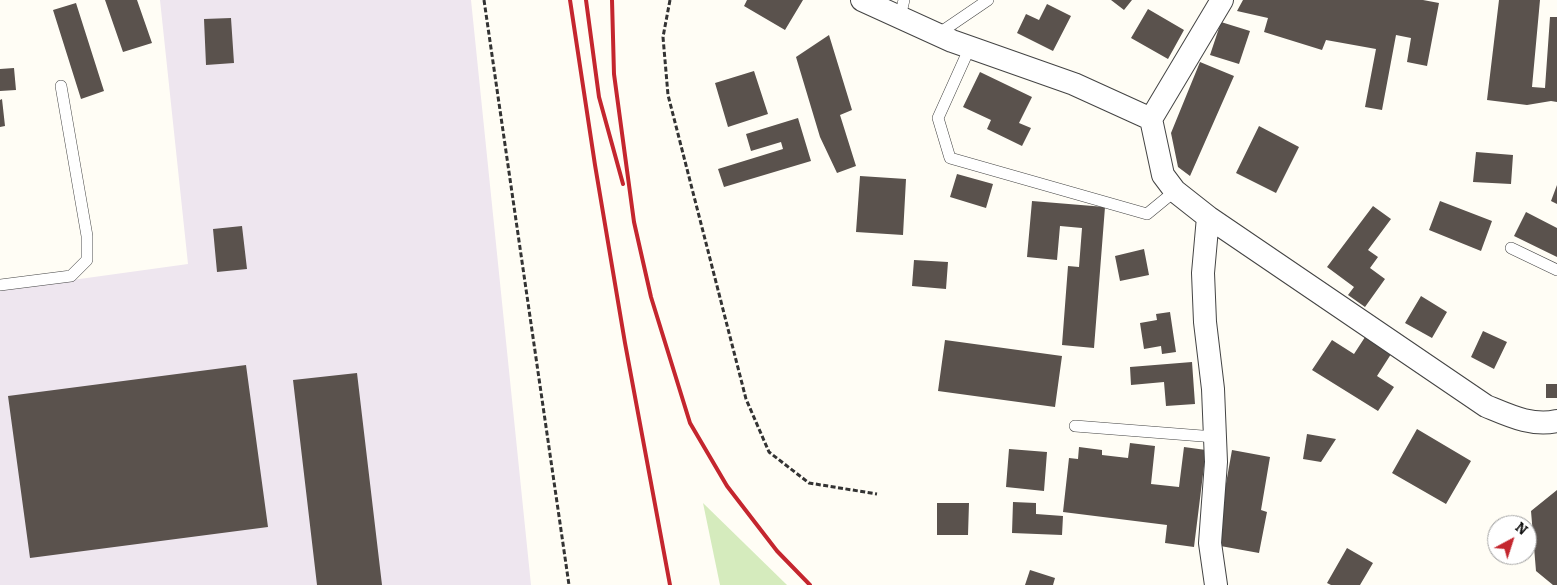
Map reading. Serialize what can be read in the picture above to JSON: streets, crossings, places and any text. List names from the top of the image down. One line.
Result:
{"north":"top right"}
